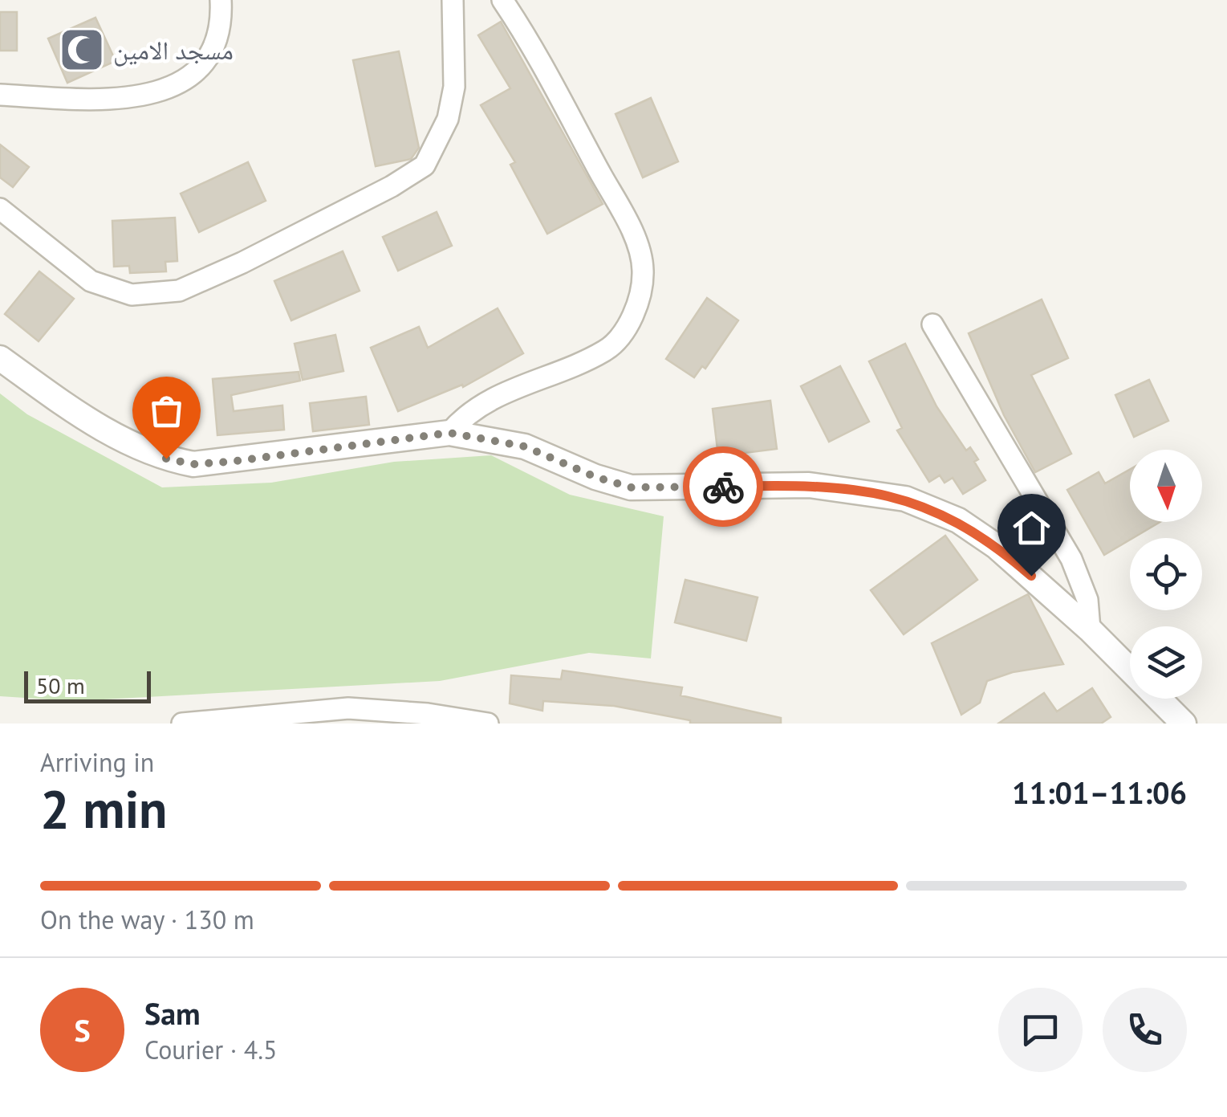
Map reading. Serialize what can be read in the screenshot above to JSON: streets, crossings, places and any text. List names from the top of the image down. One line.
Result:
{"places":{"mosque":["مسجد الامين"]},"scale_bar":"50 m","north":"bottom","page":{"scale":"50 m","heading":["2 min","Arriving in","11:01–11:06"],"panel":["Sam","Courier · 4.5"],"bar":"On the way · 130 m","round":"S"}}
